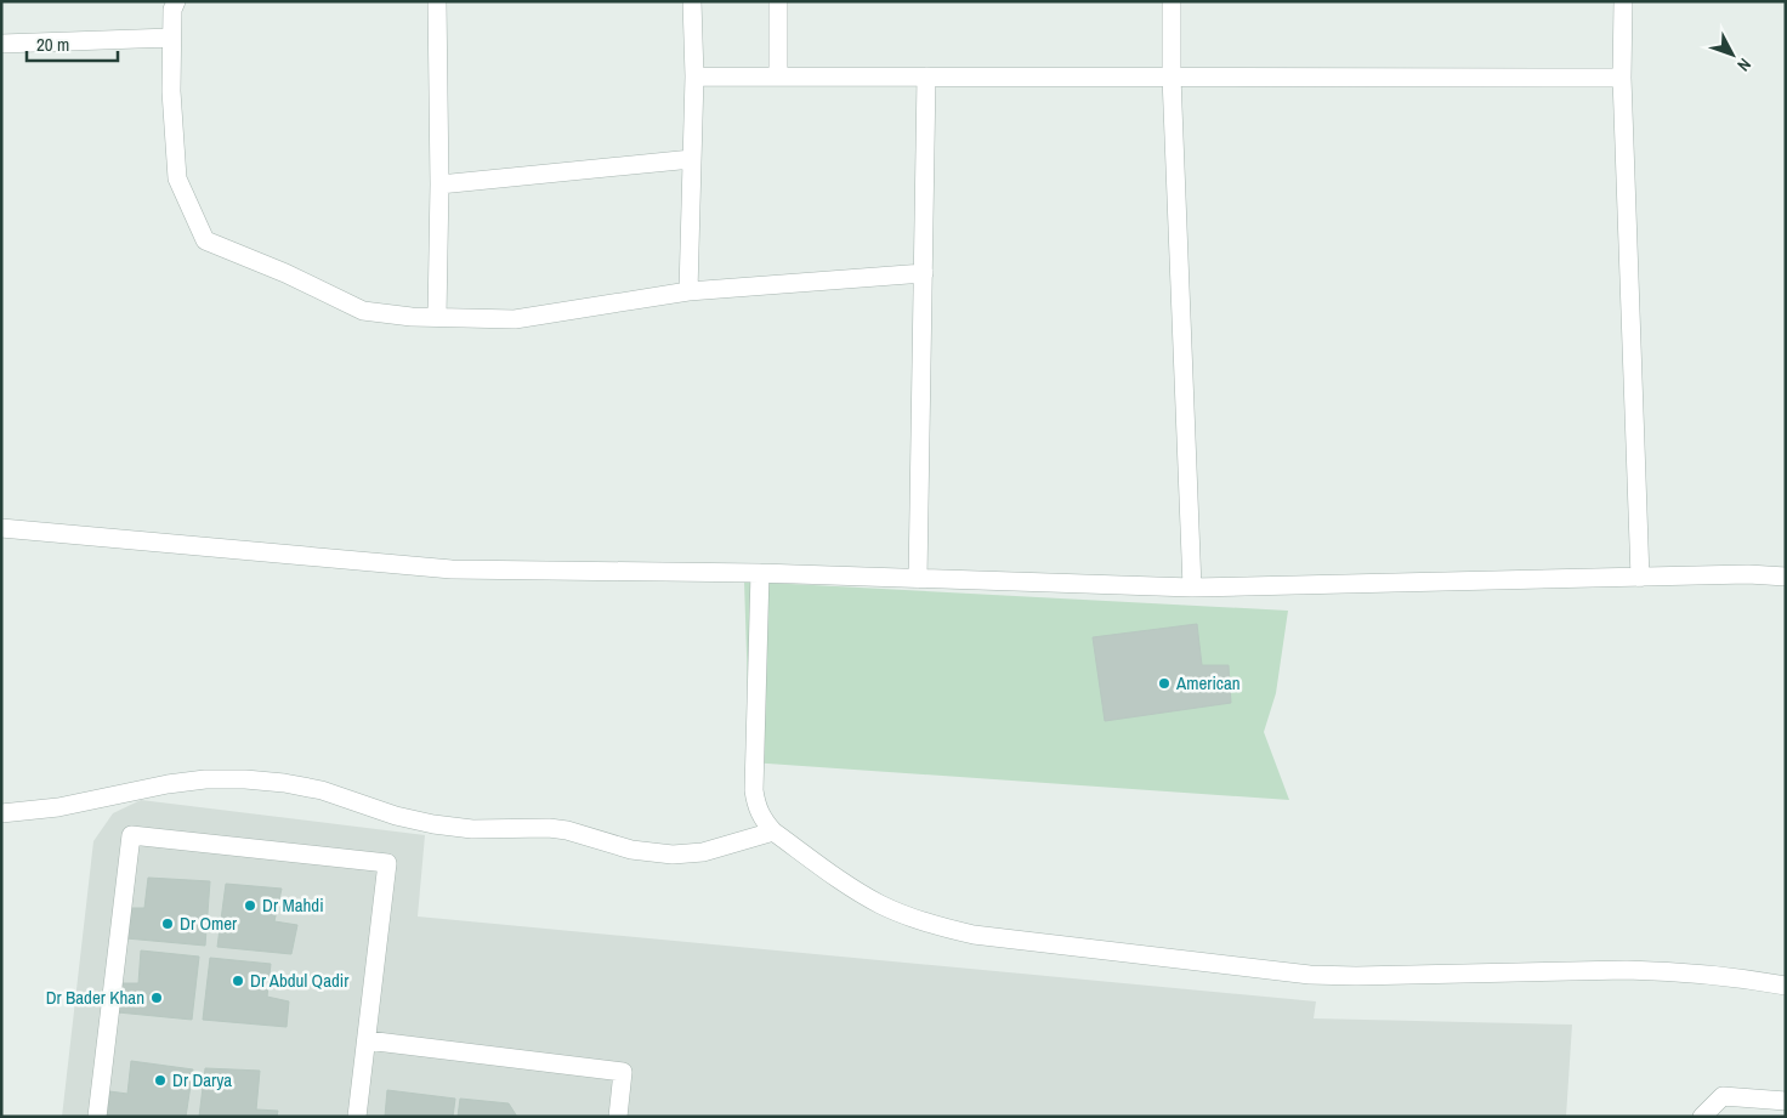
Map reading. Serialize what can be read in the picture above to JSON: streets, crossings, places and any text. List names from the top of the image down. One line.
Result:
{"places":["American","Dr Mahdi","Dr Omer","Dr Abdul Qadir","Dr Bader Khan","Dr Darya"],"scale_bar":"20 m","north":"bottom right"}
